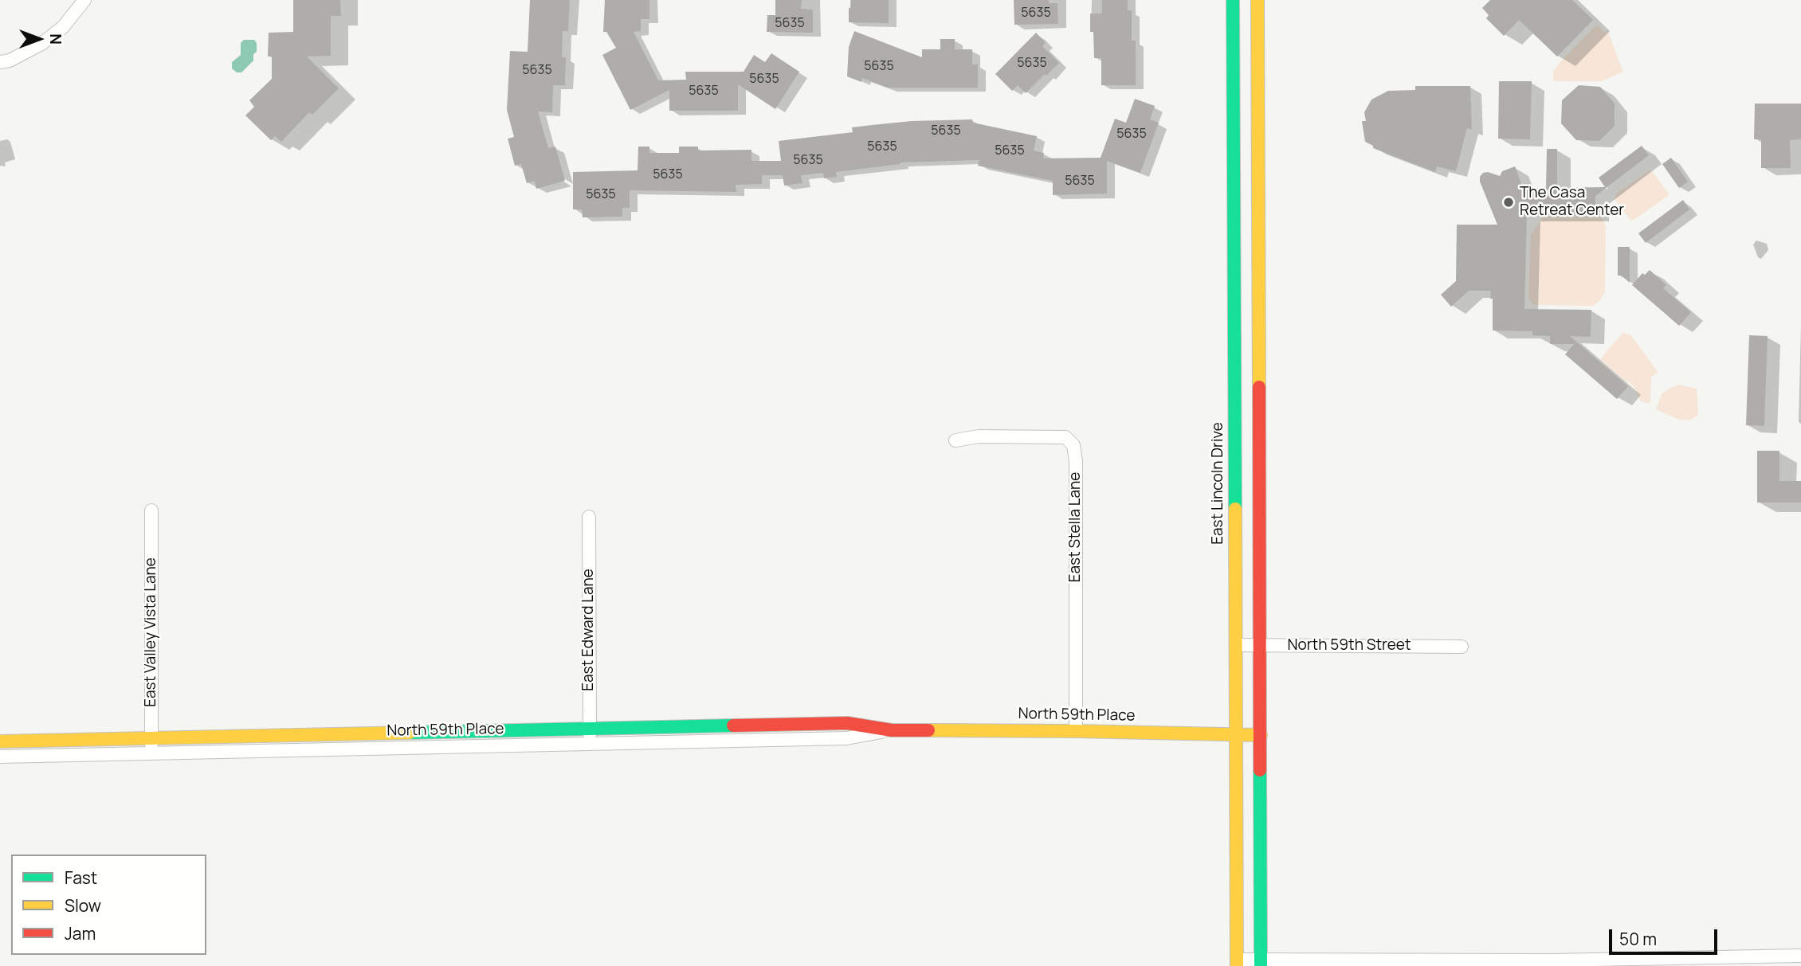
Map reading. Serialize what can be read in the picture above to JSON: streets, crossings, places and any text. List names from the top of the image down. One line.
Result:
{"streets":{"main road":["East Lincoln Drive","North 59th Place"],"street":["East Stella Lane","East Edward Lane","East Valley Vista Lane","North 59th Street"]},"crossings":[["East Lincoln Drive","North 59th Street"],["East Lincoln Drive","North 59th Place"],["East Stella Lane","North 59th Place"],["East Edward Lane","North 59th Place"],["East Valley Vista Lane","North 59th Place"]],"places":["The Casa Retreat Center"],"house_numbers":["5635","5635","5635","5635","5635","5635","5635","5635","5635","5635","5635","5635","5635","5635","5635"],"legend":["Fast","Slow","Jam"],"scale_bar":"50 m","north":"right"}
